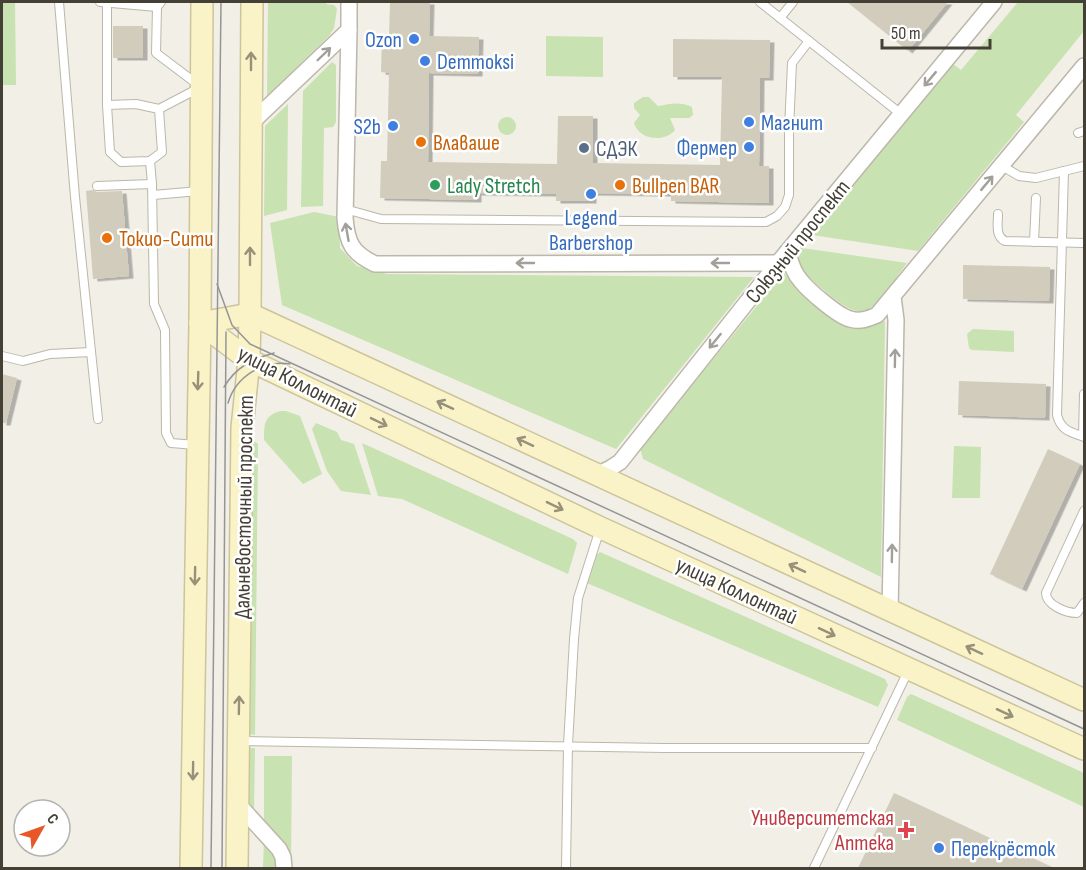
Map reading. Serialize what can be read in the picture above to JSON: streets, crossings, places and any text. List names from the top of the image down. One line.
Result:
{"streets":{"main road":["улица Коллонтай","Дальневосточный проспект"],"street":["Союзный проспект"]},"crossings":[["Союзный проспект","улица Коллонтай"],["улица Коллонтай","Дальневосточный проспект"]],"places":{"other":["Ozon","Demmoksi","Магнит","S2b","Влаваше","Фермер","СДЭК","Lady Stretch","Bullpen BAR","Legend Barbershop","Токио-Сити","Перекрёсток"],"health":["Университетская Аптека"]},"scale_bar":"50 m","north":"top right"}
